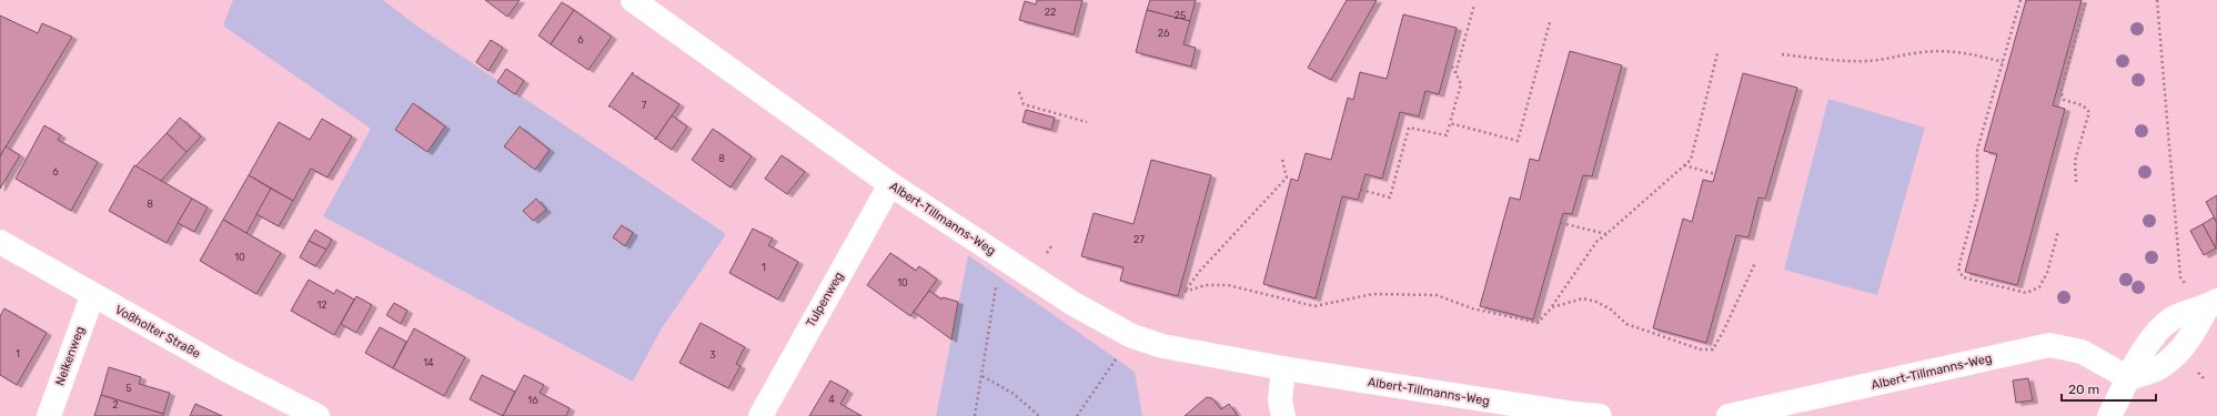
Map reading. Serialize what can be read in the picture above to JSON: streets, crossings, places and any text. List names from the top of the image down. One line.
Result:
{"streets":{"street":["Albert-Tillmanns-Weg","Tulpenweg","Voßholter Straße","Nelkenweg"]},"crossings":[["Albert-Tillmanns-Weg","Tulpenweg"],["Voßholter Straße","Nelkenweg"]],"house_numbers":["22","25","26","6","7","8","6","8","27","10","1","10","12","1","3","14","5","4","16","2"],"scale_bar":"20 m"}
